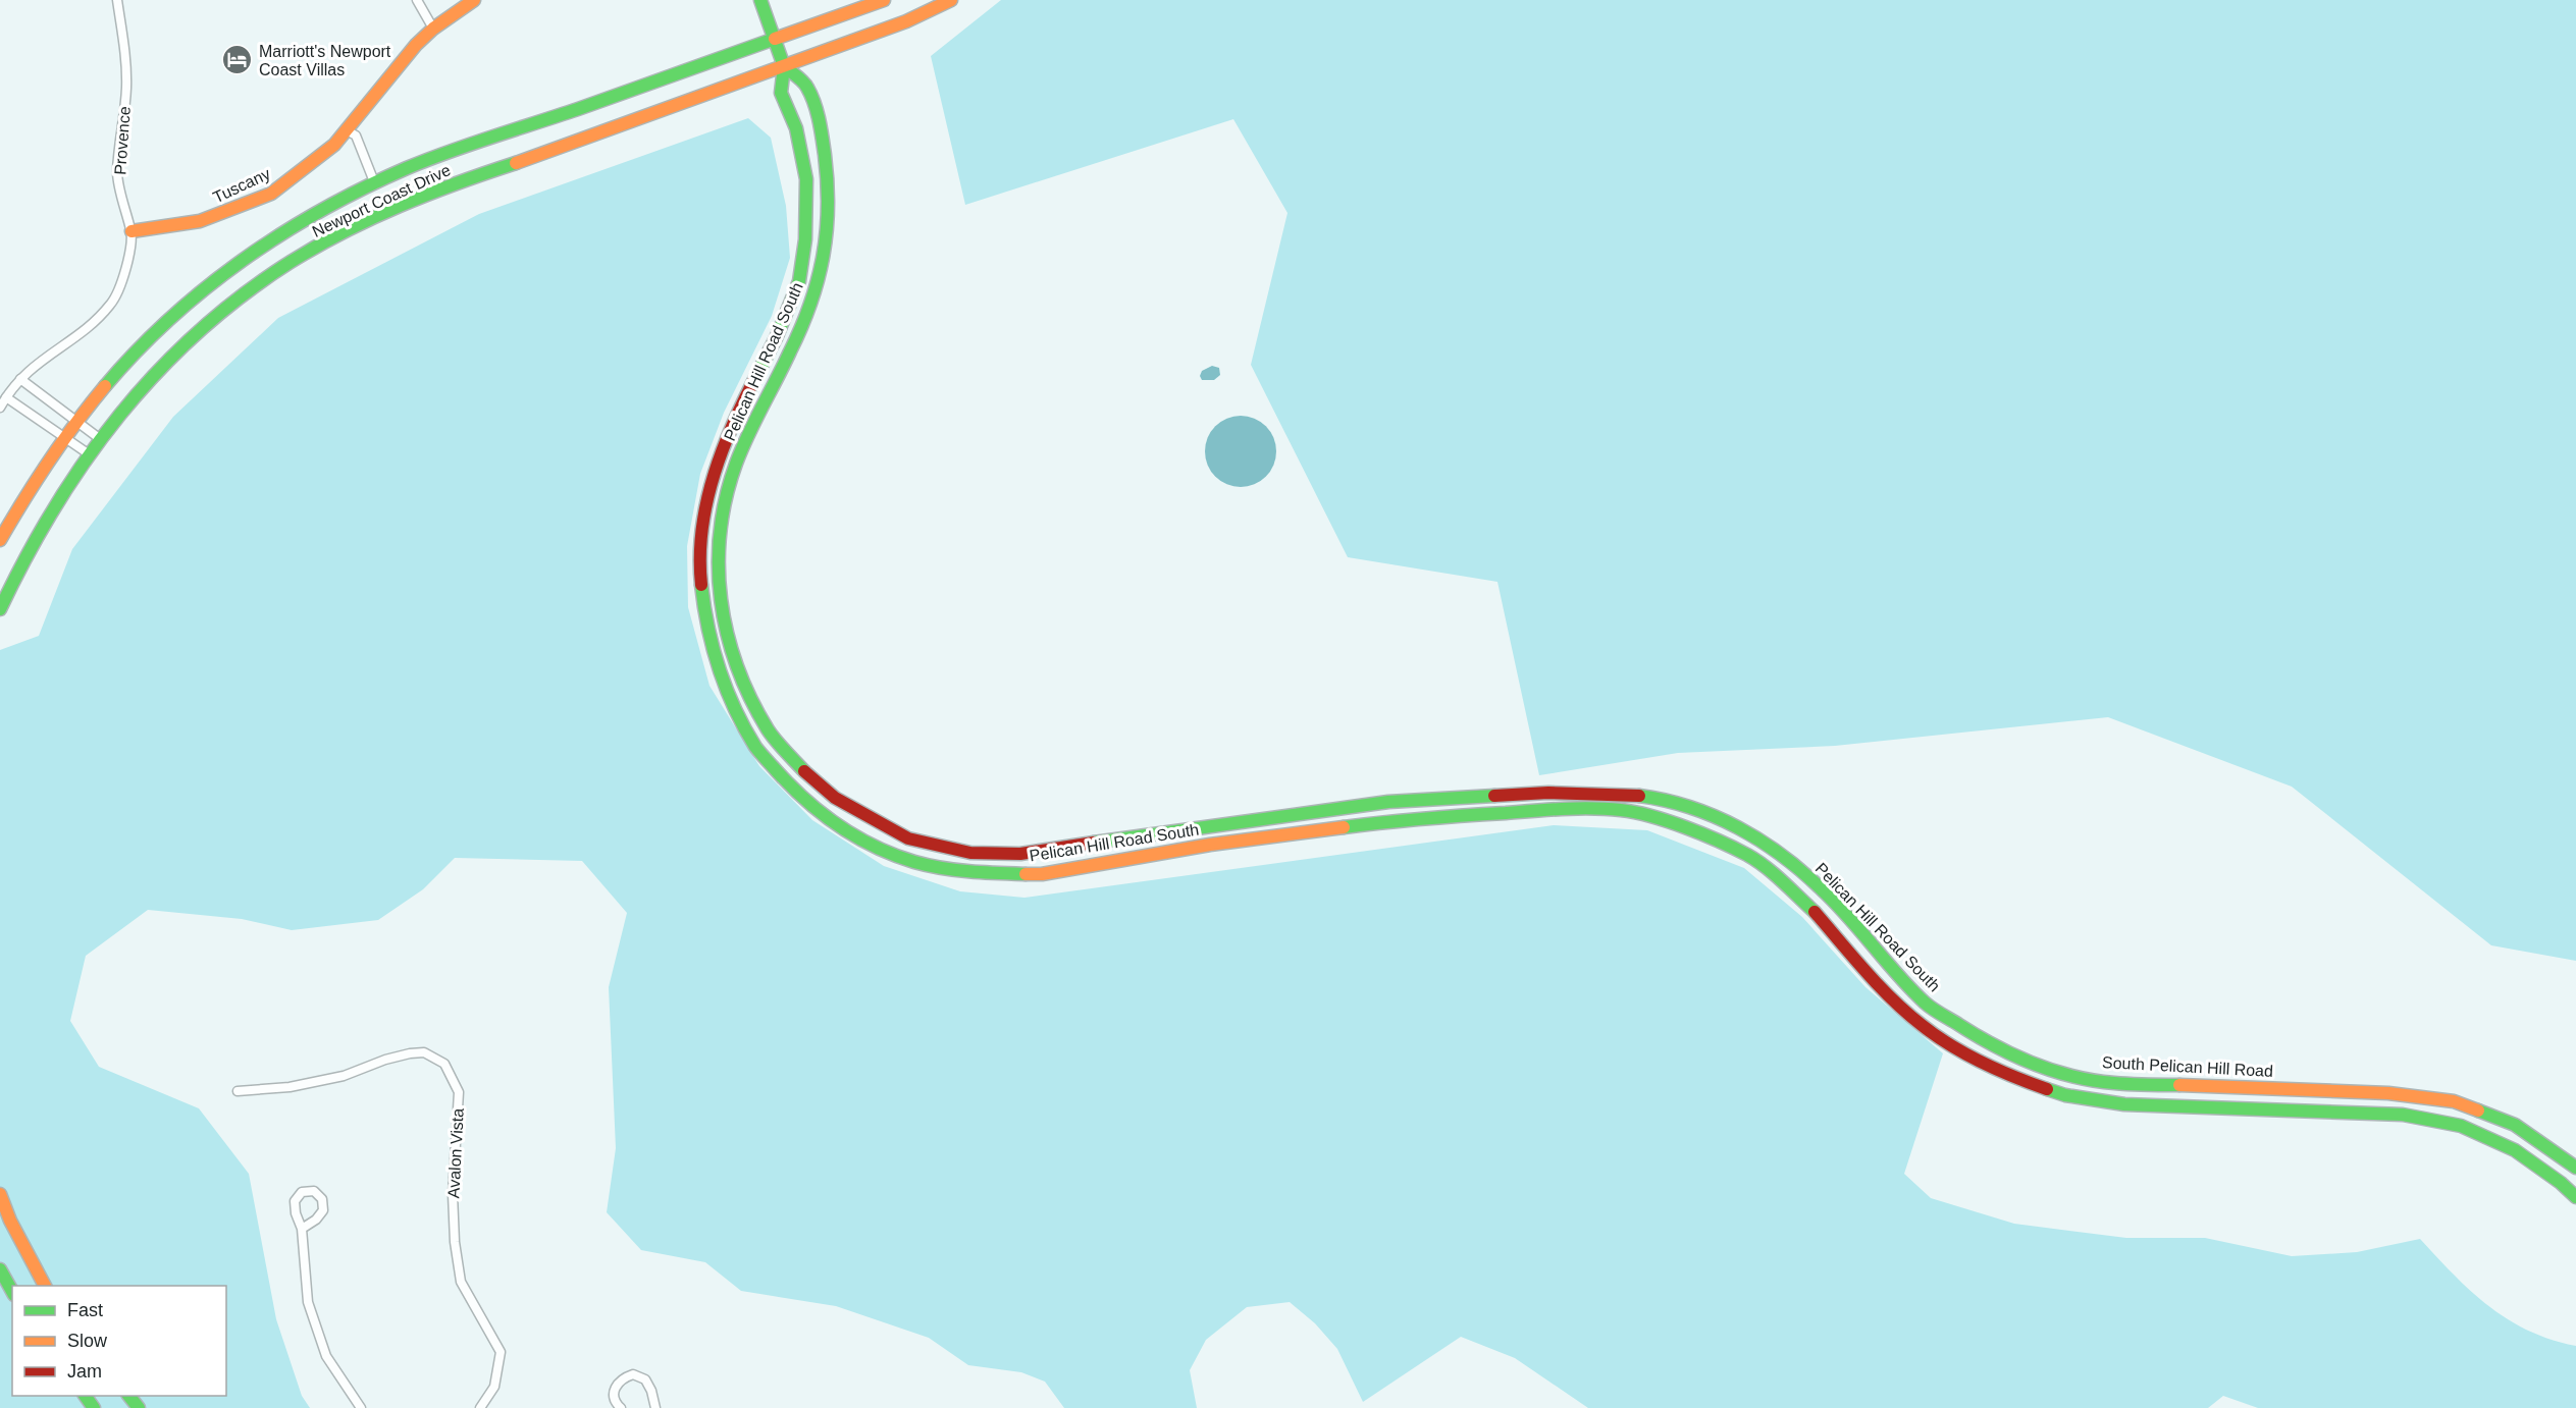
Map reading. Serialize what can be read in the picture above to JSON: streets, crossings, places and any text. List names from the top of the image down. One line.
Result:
{"streets":{"street":["Provence","Tuscany","Newport Coast Drive","Pelican Hill Road South","South Pelican Hill Road","Avalon Vista"]},"crossings":[["Provence","Tuscany"],["Newport Coast Drive","Pelican Hill Road South"],["Pelican Hill Road South","South Pelican Hill Road"]],"places":{"hotel":["Marriott's Newport Coast Villas"]},"legend":["Fast","Slow","Jam"]}
